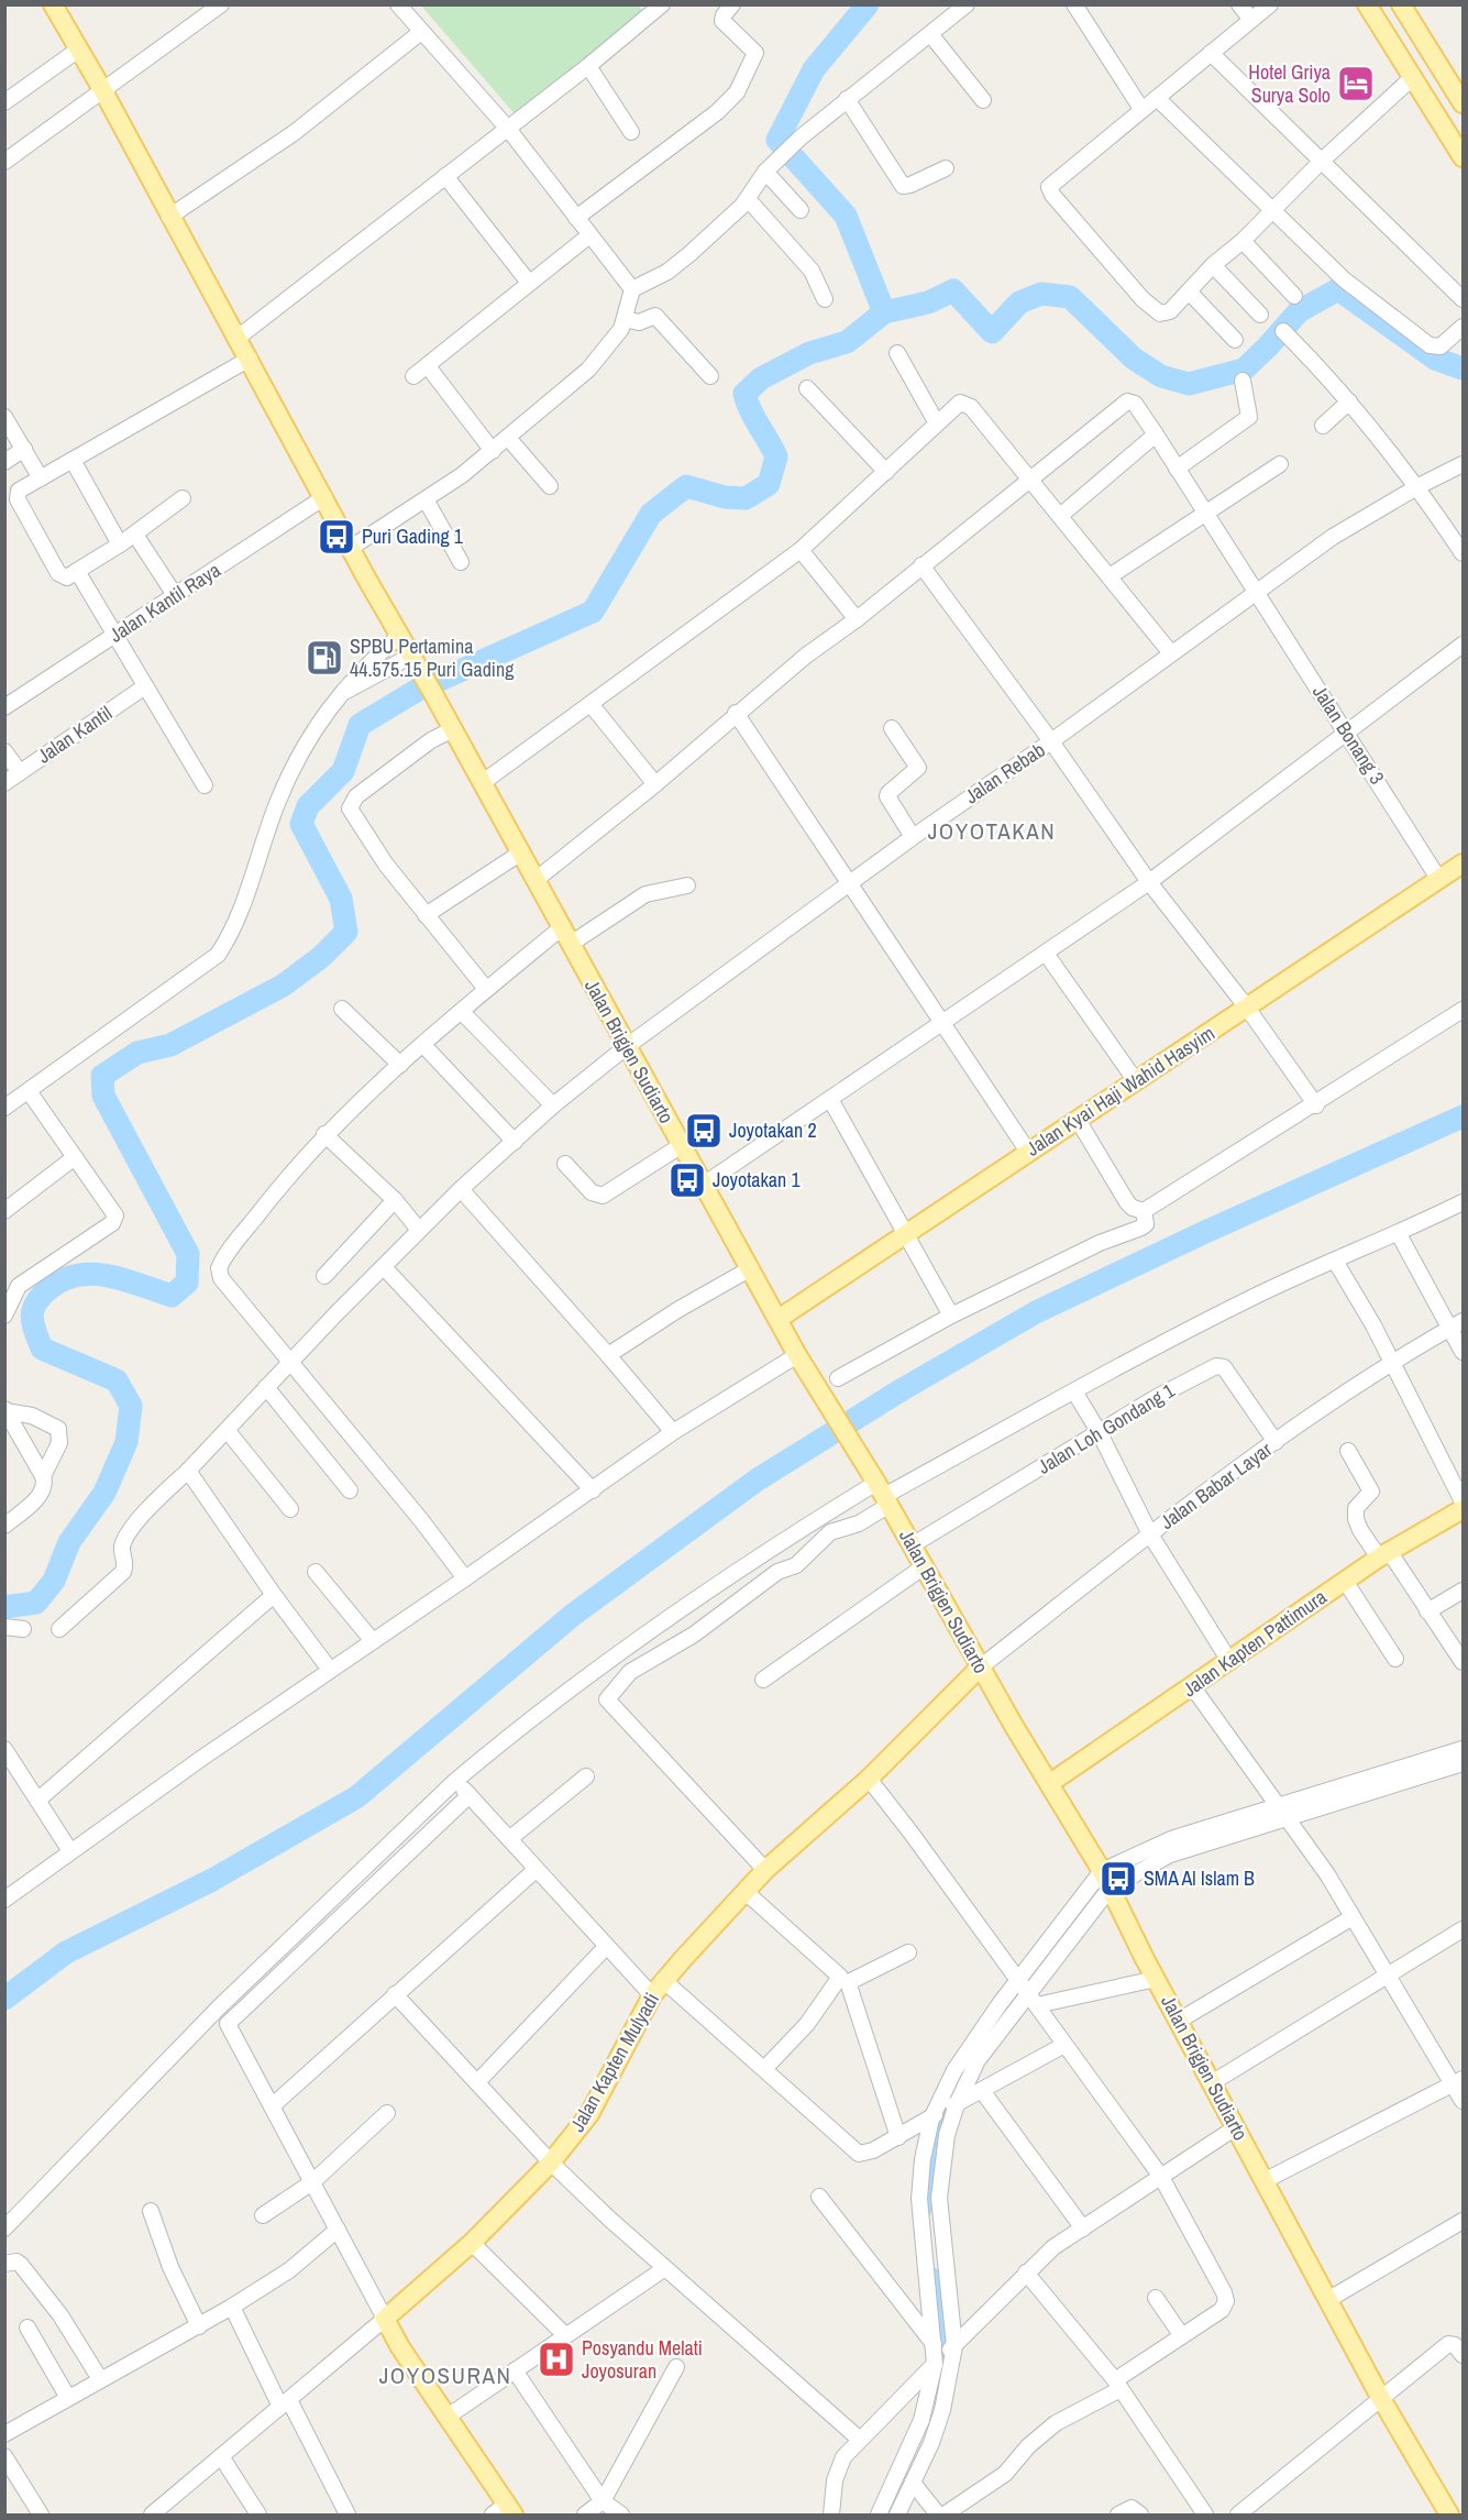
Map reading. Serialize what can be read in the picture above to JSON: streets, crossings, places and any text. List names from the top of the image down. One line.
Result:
{"streets":{"main road":["Jalan Brigjen Sudiarto","Jalan Kyai Haji Wahid Hasyim","Jalan Kapten Pattimura","Jalan Kapten Mulyadi"],"street":["Jalan Kantil Raya","Jalan Kantil","Jalan Bonang 3","Jalan Rebab","Jalan Loh Gondang 1","Jalan Babar Layar"]},"crossings":[["Jalan Kantil Raya","Jalan Brigjen Sudiarto"],["Jalan Bonang 3","Jalan Rebab"],["Jalan Bonang 3","Jalan Kyai Haji Wahid Hasyim"],["Jalan Rebab","Jalan Brigjen Sudiarto"],["Jalan Brigjen Sudiarto","Jalan Kyai Haji Wahid Hasyim"],["Jalan Brigjen Sudiarto","Jalan Loh Gondang 1"],["Jalan Brigjen Sudiarto","Jalan Babar Layar"],["Jalan Brigjen Sudiarto","Jalan Kapten Pattimura"],["Jalan Brigjen Sudiarto","Jalan Kapten Mulyadi"],["Jalan Loh Gondang 1","Jalan Babar Layar"],["Jalan Babar Layar","Jalan Kapten Mulyadi"]],"districts":["JOYOTAKAN","JOYOSURAN"],"places":{"hotel":["Hotel Griya Surya Solo"],"bus stop":["Puri Gading 1","Joyotakan 2","Joyotakan 1","SMA Al Islam B"],"fuel station":["SPBU Pertamina 44.575.15 Puri Gading"],"hospital":["Posyandu Melati Joyosuran"]}}
